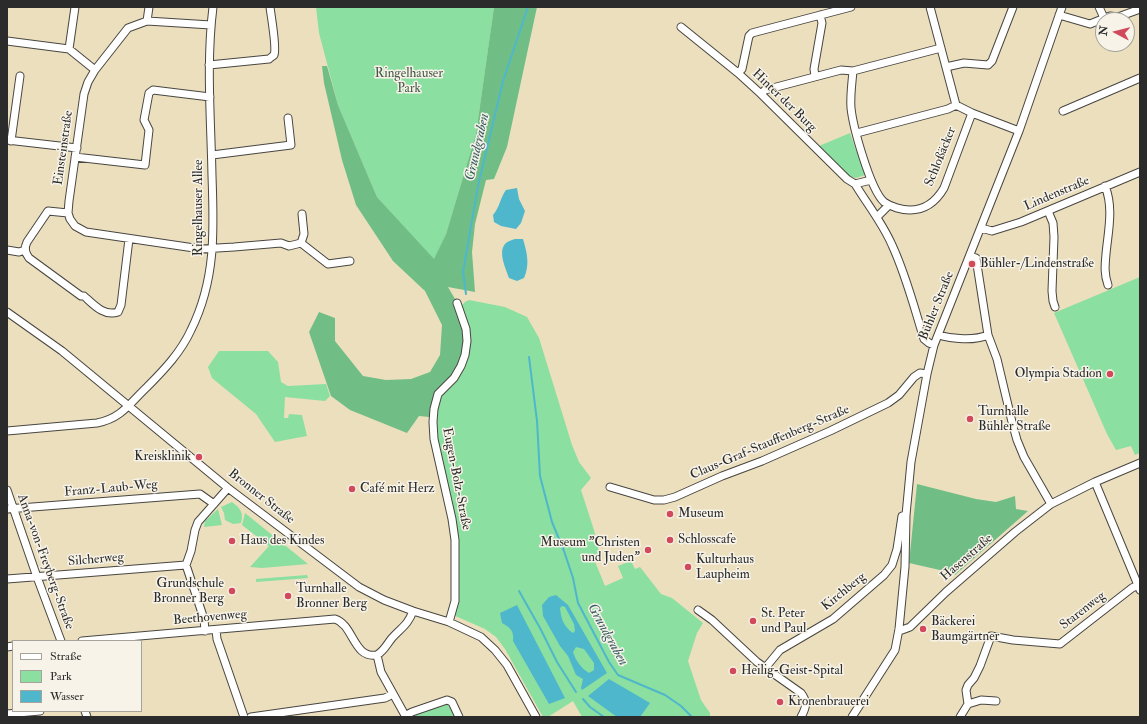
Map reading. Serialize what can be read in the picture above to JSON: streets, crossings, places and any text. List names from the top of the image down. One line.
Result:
{"streets":{"street":["Hinter der Burg","Einsteinstraße","Schloßäcker","Lindenstraße","Ringelhauser Allee","Bühler Straße","Claus-Graf-Stauffenberg-Straße","Eugen-Bolz-Straße","Franz-Laub-Weg","Bronner Straße","Hasenstraße","Silcherweg","Anna-von-Freyberg-Straße","Kirchberg","Starenweg","Beethovenweg"]},"crossings":[["Hinter der Burg","Bühler Straße"],["Einsteinstraße","Ringelhauser Allee"],["Lindenstraße","Bühler Straße"],["Ringelhauser Allee","Bronner Straße"],["Bühler Straße","Claus-Graf-Stauffenberg-Straße"],["Bühler Straße","Hasenstraße"],["Bühler Straße","Kirchberg"],["Eugen-Bolz-Straße","Bronner Straße"],["Franz-Laub-Weg","Anna-von-Freyberg-Straße"],["Silcherweg","Anna-von-Freyberg-Straße"]],"water":["Grundgraben"],"parks":["Ringelhauser Park"],"places":["Bühler-/Lindenstraße","Olympia Stadion","Turnhalle Bühler Straße","Kreisklinik","Café mit Herz","Museum","Schlosscafe","Haus des Kindes","Museum \"Christen und Juden\"","Kulturhaus Laupheim","Grundschule Bronner Berg","Turnhalle Bronner Berg","St. Peter und Paul","Bäckerei Baumgärtner","Heilig-Geist-Spital","Kronenbrauerei"],"legend":["Straße","Park","Wasser"],"north":"left"}
